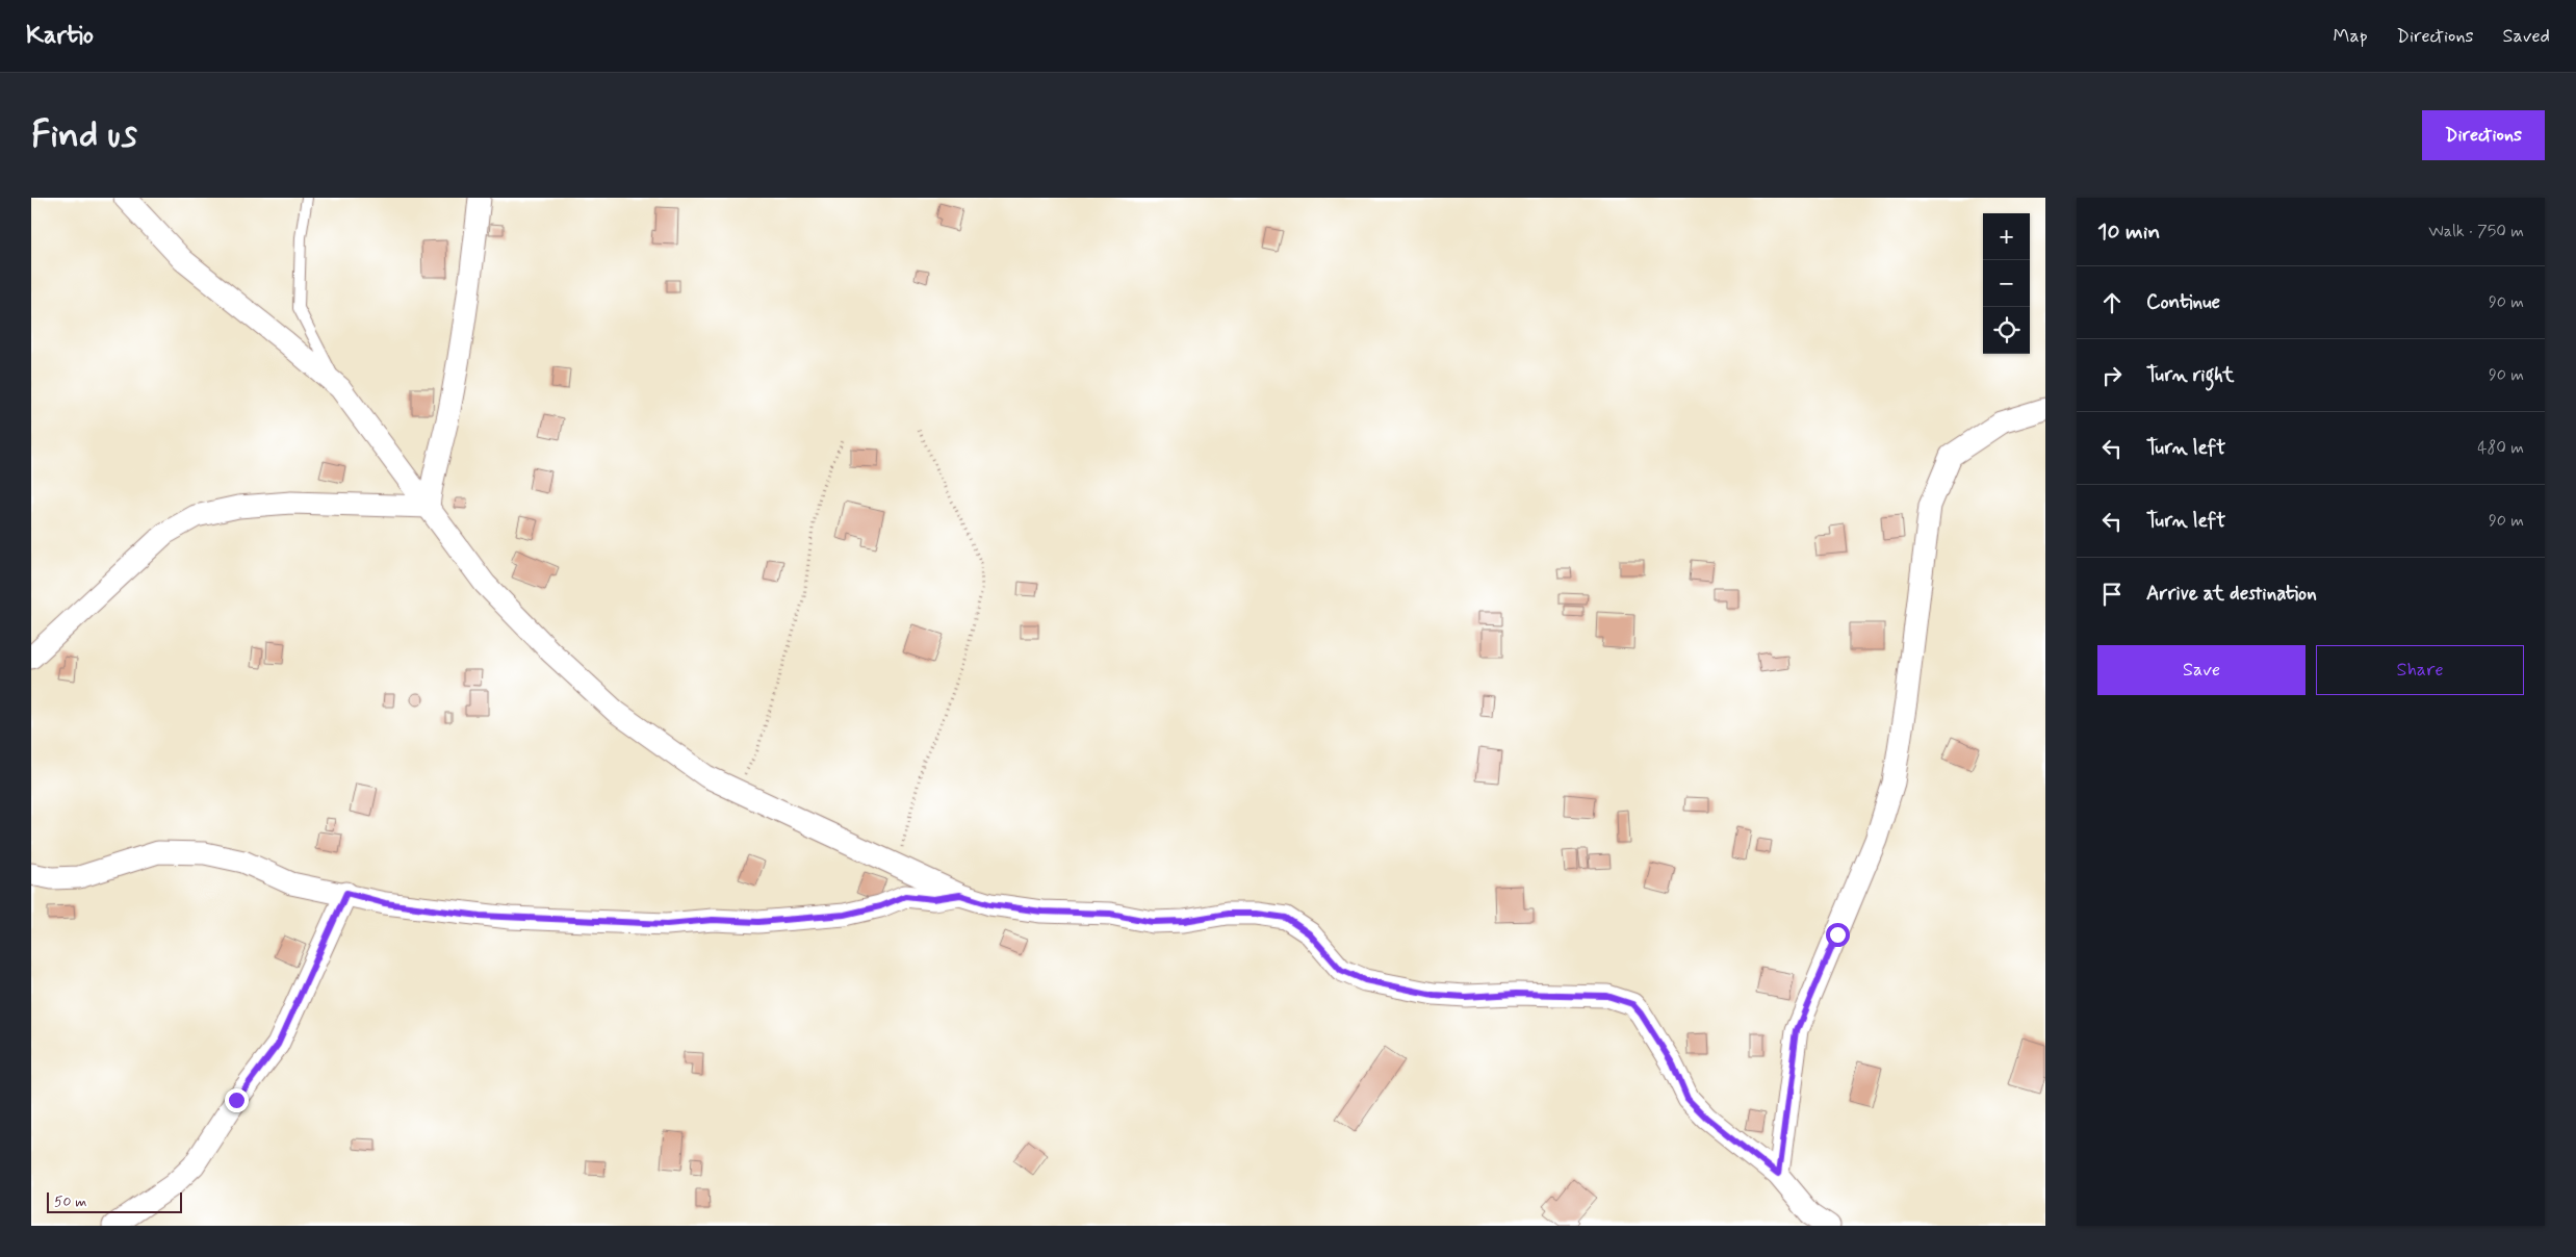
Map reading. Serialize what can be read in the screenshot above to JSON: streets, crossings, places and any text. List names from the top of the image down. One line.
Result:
{"scale_bar":"50 m","page":{"header":"Kartio","nav":["Map","Directions","Saved"],"buttons":["Directions",["Save","Share"]],"title":"Find us","heading":["10 min","Walk · 750 m"],"map_buttons":["+","−"],"list":[["Continue","90 m"],["Turn right","90 m"],["Turn left","480 m"],["Turn left","90 m"],"Arrive at destination"],"scale":"50 m"}}
